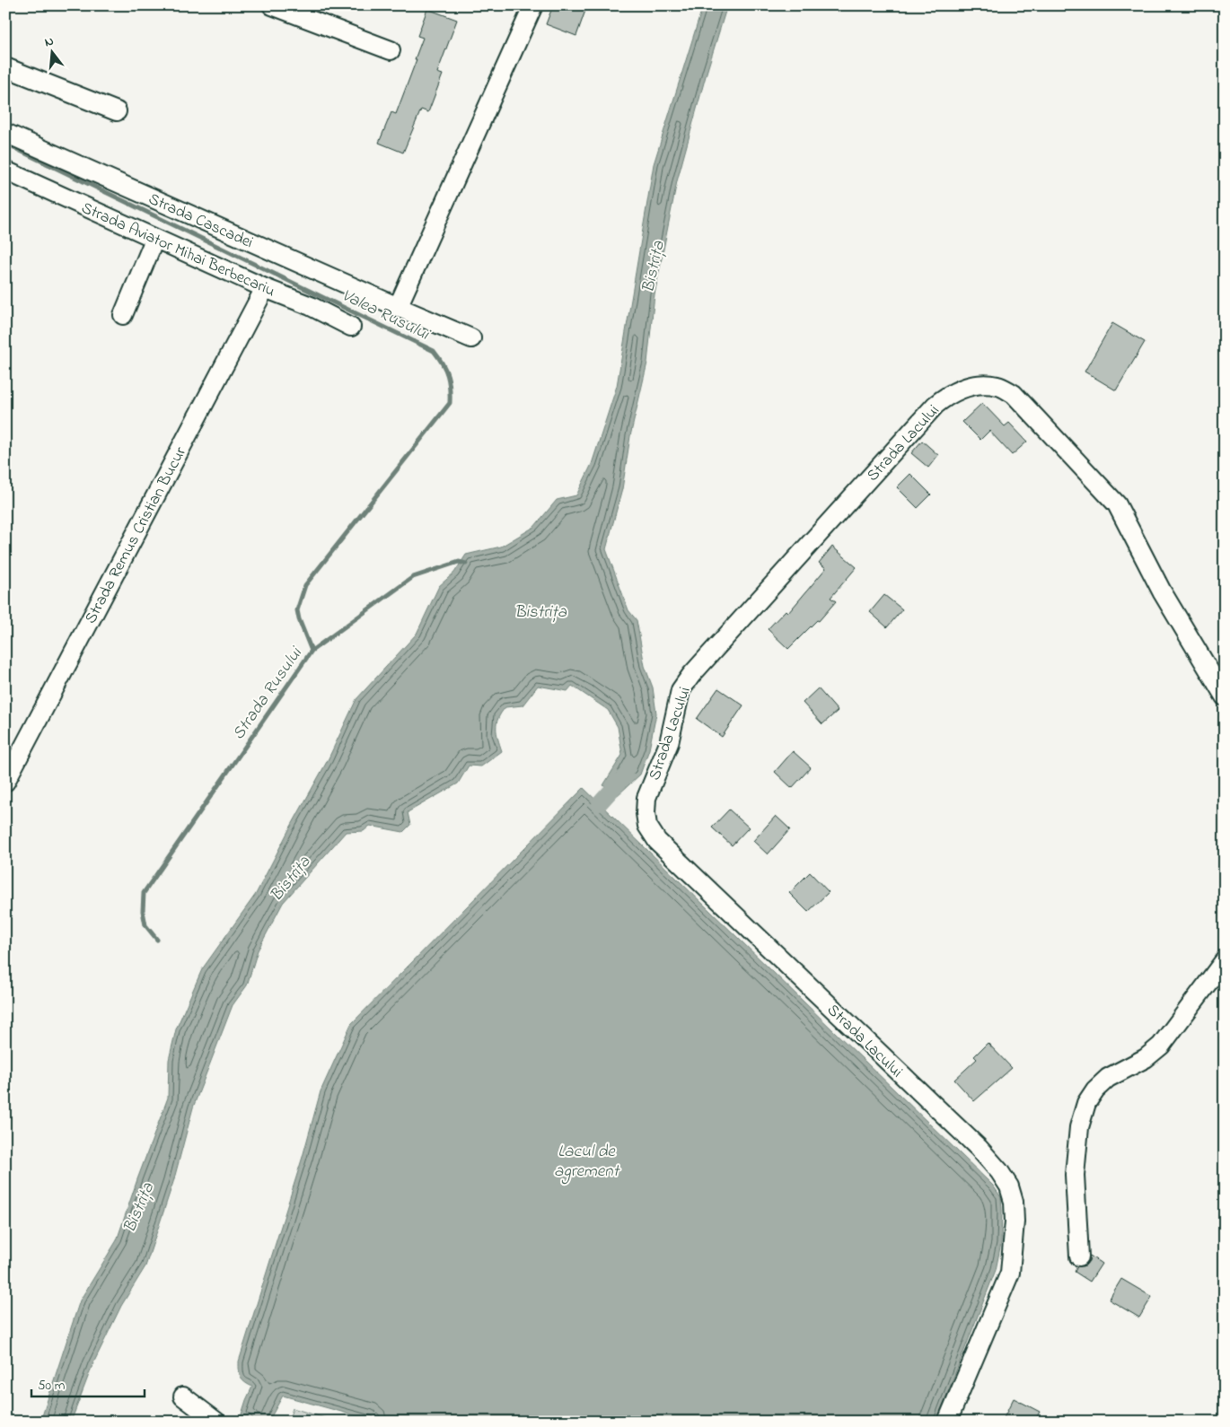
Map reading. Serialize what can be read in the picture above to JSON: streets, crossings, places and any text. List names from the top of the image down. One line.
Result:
{"streets":{"street":["Strada Cascadei","Strada Aviator Mihai Berbecariu","Strada Lacului","Strada Remus Cristian Bucur"]},"crossings":[["Strada Aviator Mihai Berbecariu","Strada Remus Cristian Bucur"]],"water":["Bistrița","Valea Rusului","Strada Rusului","Lacul de agrement"],"scale_bar":"50 m","north":"top"}
